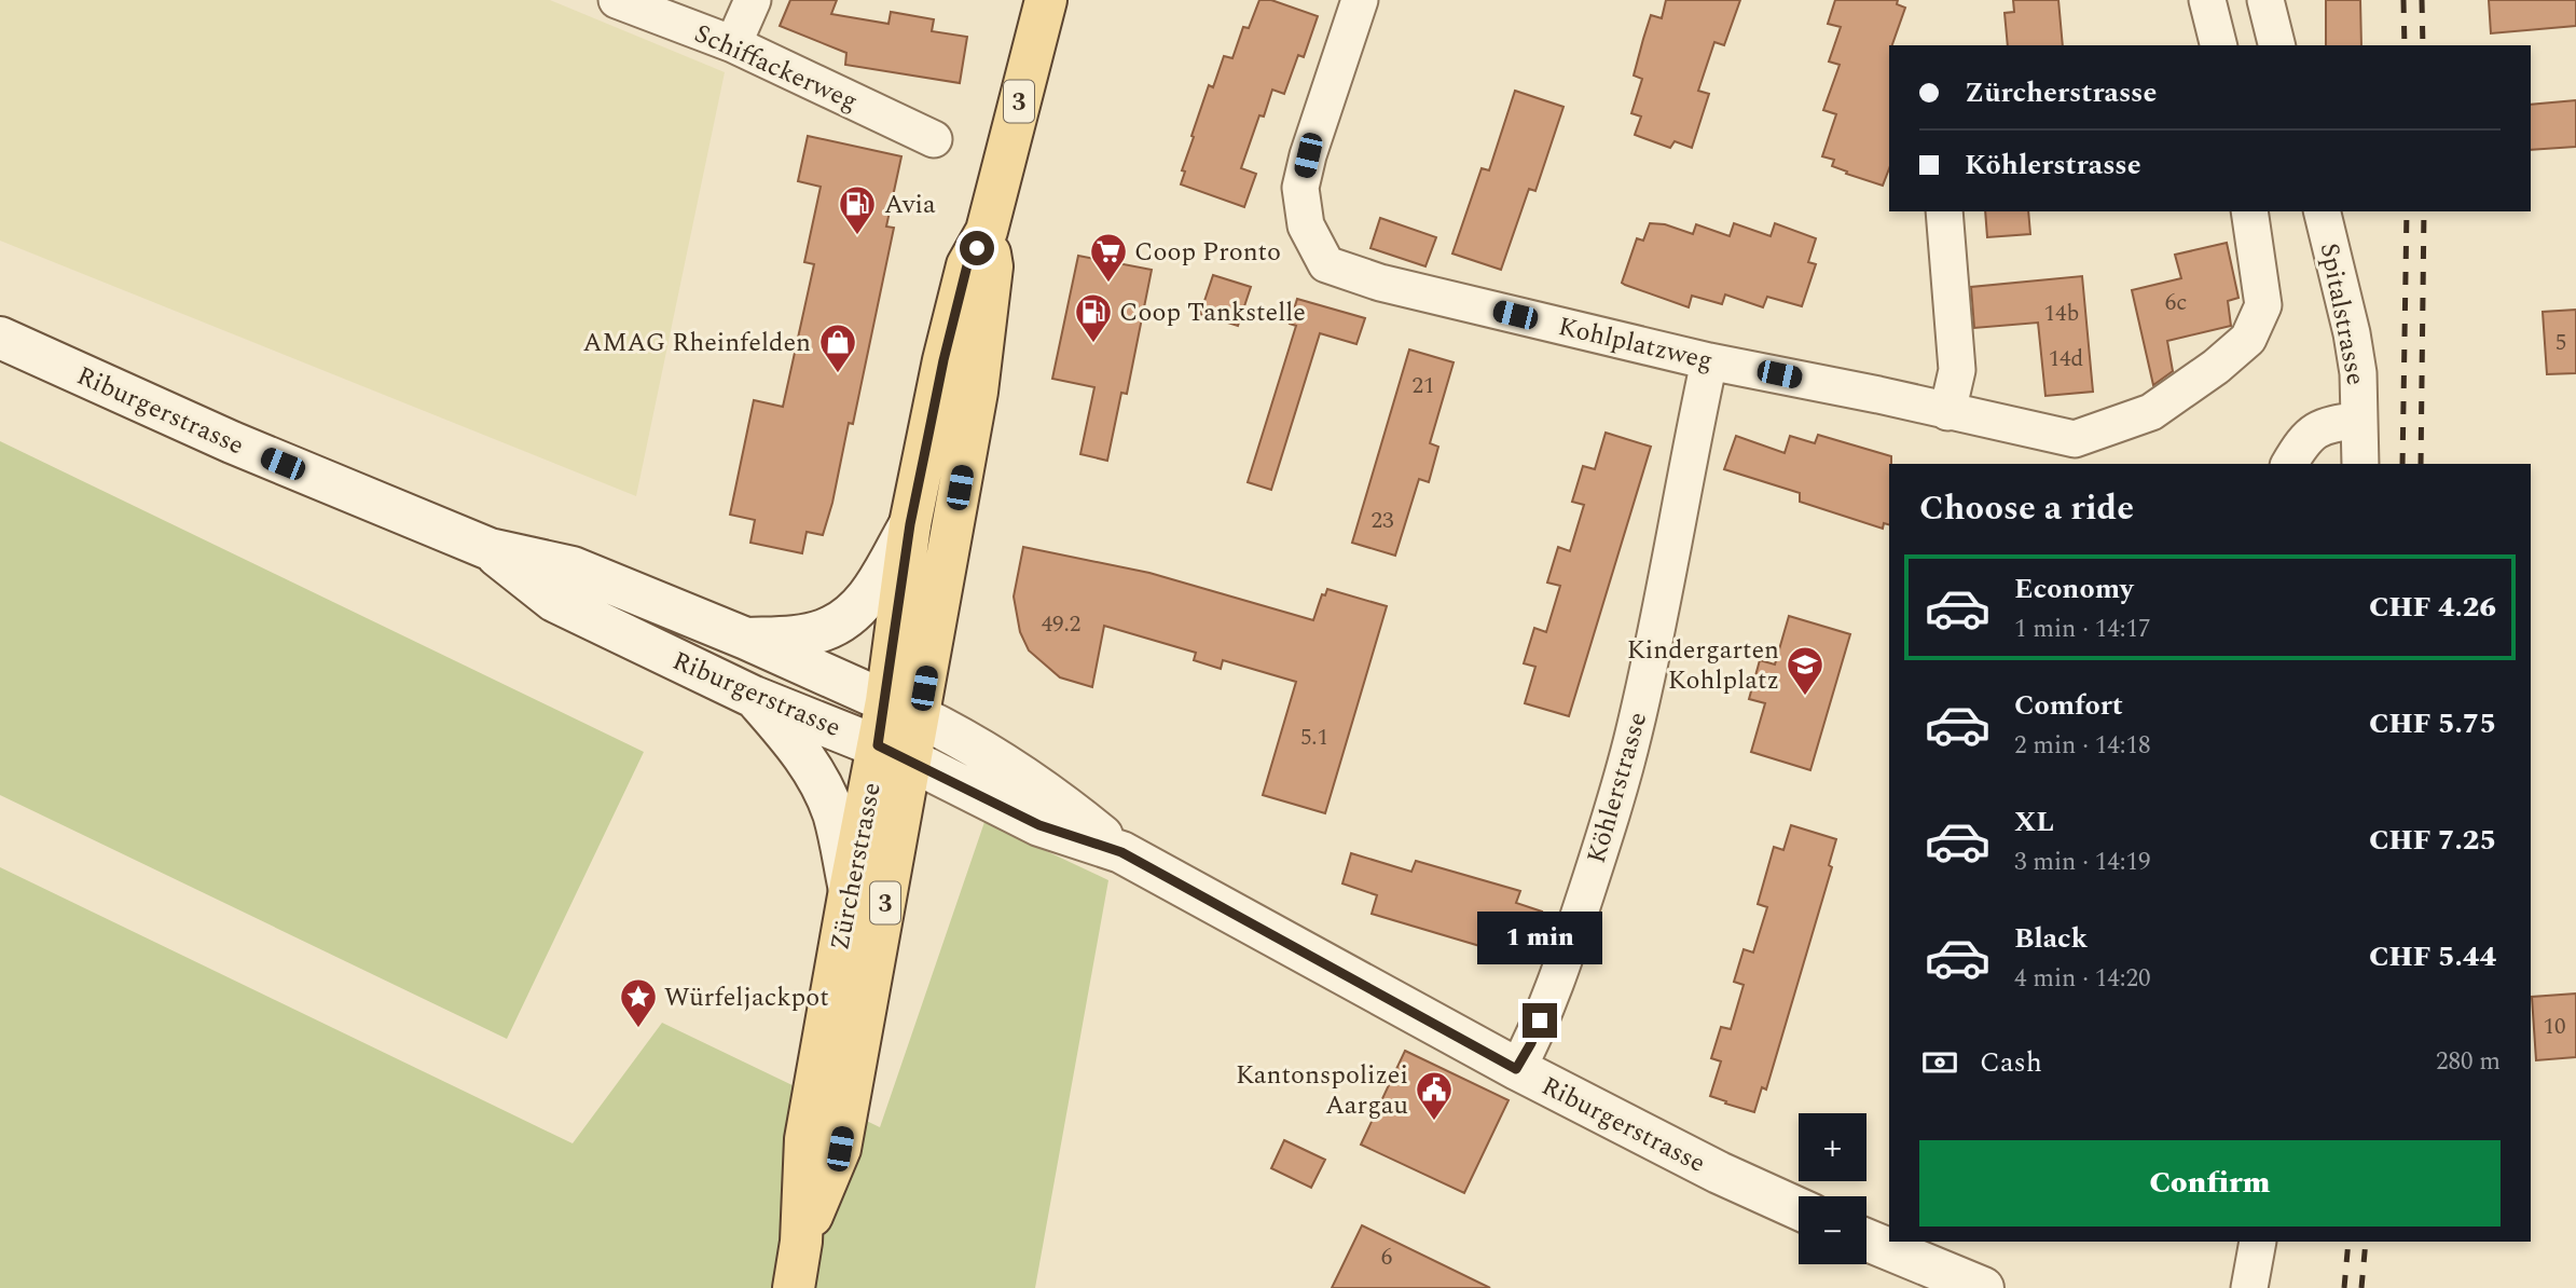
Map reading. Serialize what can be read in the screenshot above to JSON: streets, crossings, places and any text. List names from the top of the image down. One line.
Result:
{"streets":{"main road":["3","Riburgerstrasse","Zürcherstrasse"],"street":["Schiffackerweg","Spitalstrasse","Kohlplatzweg","Köhlerstrasse"]},"crossings":[["Kohlplatzweg","Köhlerstrasse"],["Riburgerstrasse","Köhlerstrasse"],["Riburgerstrasse","Zürcherstrasse"]],"places":{"fuel station":["Avia","Coop Tankstelle"],"supermarket":["Coop Pronto"],"shop":["AMAG Rheinfelden"],"school or university":["Kindergarten Kohlplatz"],"place":["Würfeljackpot"],"public building":["Kantonspolizei Aargau"]},"house_numbers":["6c","14b","5","14d","21","23","49.2","5.1","10","6"],"page":{"banner":["Zürcherstrasse","Köhlerstrasse"],"heading":"Choose a ride","list":[{"name":"Economy","note":"1 min · 14:17","value":"CHF 4.26"},{"name":"Comfort","note":"2 min · 14:18","value":"CHF 5.75"},{"name":"XL","note":"3 min · 14:19","value":"CHF 7.25"},{"name":"Black","note":"4 min · 14:20","value":"CHF 5.44"}],"bubble":"1 min","pay":["Cash","280 m"],"map_buttons":["+","−"],"buttons":"Confirm"}}
